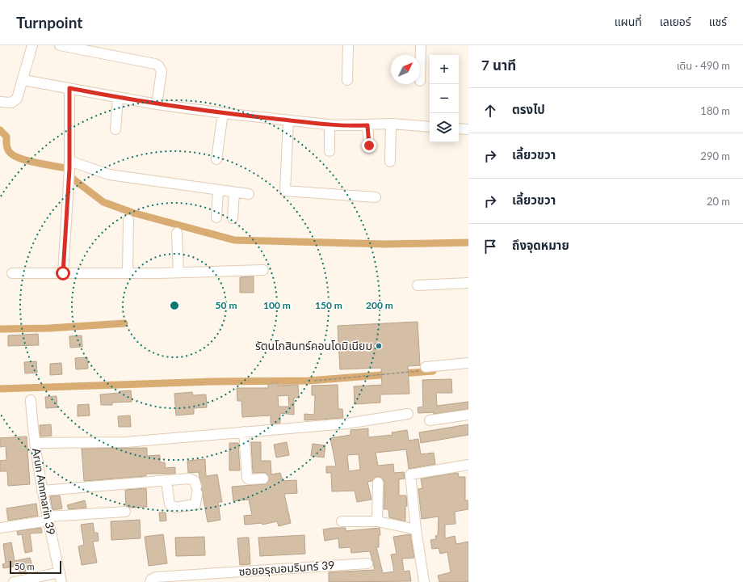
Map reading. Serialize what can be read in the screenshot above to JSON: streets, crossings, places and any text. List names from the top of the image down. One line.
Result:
{"streets":{"street":["Arun Ammarin 39","ซอยอรุณอมรินทร์ 39"]},"places":["รัตนโกสินทร์คอนโดมิเนียม"],"scale_bar":"50 m","north":"top right","page":{"header":"Turnpoint","nav":["แผนที่","เลเยอร์","แชร์"],"heading":["7 นาที","เดิน · 490 m"],"map_buttons":["+","−"],"list":[["ตรงไป","180 m"],["เลี้ยวขวา","290 m"],["เลี้ยวขวา","20 m"],"ถึงจุดหมาย"],"scale":"50 m"},"rings":["50 m","100 m","150 m","200 m"]}
